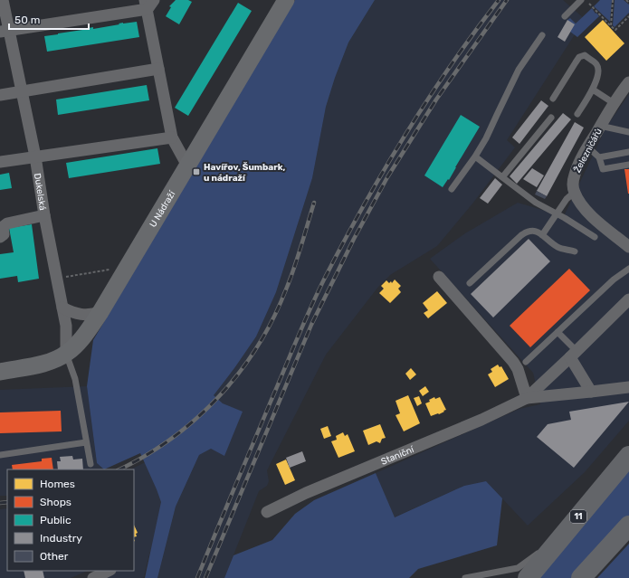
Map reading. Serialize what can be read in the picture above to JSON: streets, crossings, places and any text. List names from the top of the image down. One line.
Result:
{"streets":{"highway":["11"],"street":["Železničářů","Dukelská","U Nádraží","Staniční"]},"crossings":[["Dukelská","U Nádraží"]],"places":{"transit":["Havířov, Šumbark, u nádraží"]},"legend":["Homes","Shops","Public","Industry","Other"],"scale_bar":"50 m"}
